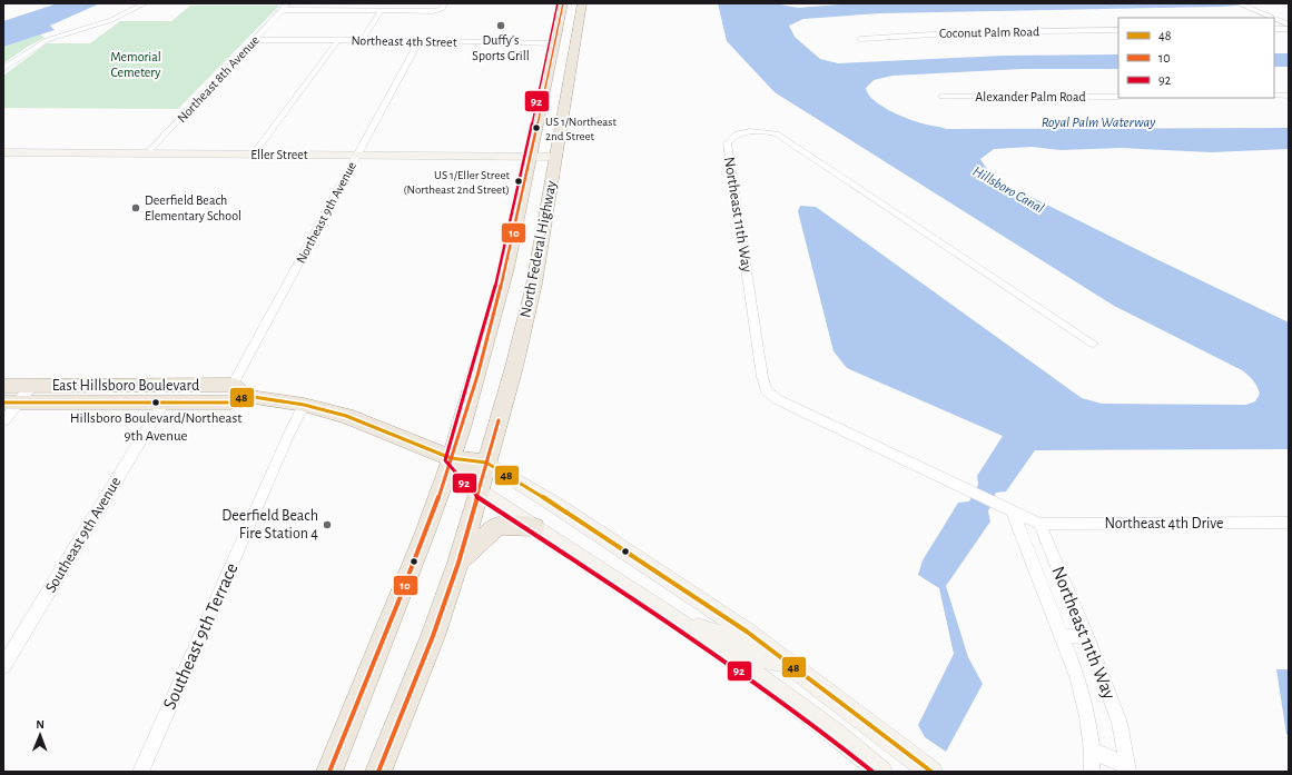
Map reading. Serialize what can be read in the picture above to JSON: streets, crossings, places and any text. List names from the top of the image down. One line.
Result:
{"streets":{"main road":["Eller Street","North Federal Highway","East Hillsboro Boulevard"],"street":["Coconut Palm Road","Northeast 4th Street","Northeast 8th Avenue","Alexander Palm Road","Northeast 9th Avenue","Northeast 11th Way","Northeast 4th Drive","Southeast 9th Avenue","Southeast 9th Terrace"]},"crossings":[["Northeast 4th Street","Northeast 8th Avenue"],["Northeast 4th Street","Northeast 9th Avenue"],["Northeast 4th Street","North Federal Highway"],["Northeast 8th Avenue","Eller Street"],["Eller Street","Northeast 9th Avenue"],["Eller Street","North Federal Highway"],["Northeast 9th Avenue","East Hillsboro Boulevard"],["Northeast 11th Way","Northeast 4th Drive"],["North Federal Highway","East Hillsboro Boulevard"],["East Hillsboro Boulevard","Southeast 9th Avenue"],["East Hillsboro Boulevard","Southeast 9th Terrace"]],"water":["Royal Palm Waterway","Hillsboro Canal"],"parks":["Memorial Cemetery"],"places":["Duffy's Sports Grill","US 1/Northeast 2nd Street","US 1/Eller Street (Northeast 2nd Street)","Deerfield Beach Elementary School","Hillsboro Boulevard/Northeast 9th Avenue","Deerfield Beach Fire Station 4"],"lines":["transit line 10","transit line 92","transit line 48"],"legend":["48","10","92"],"north":"top"}
